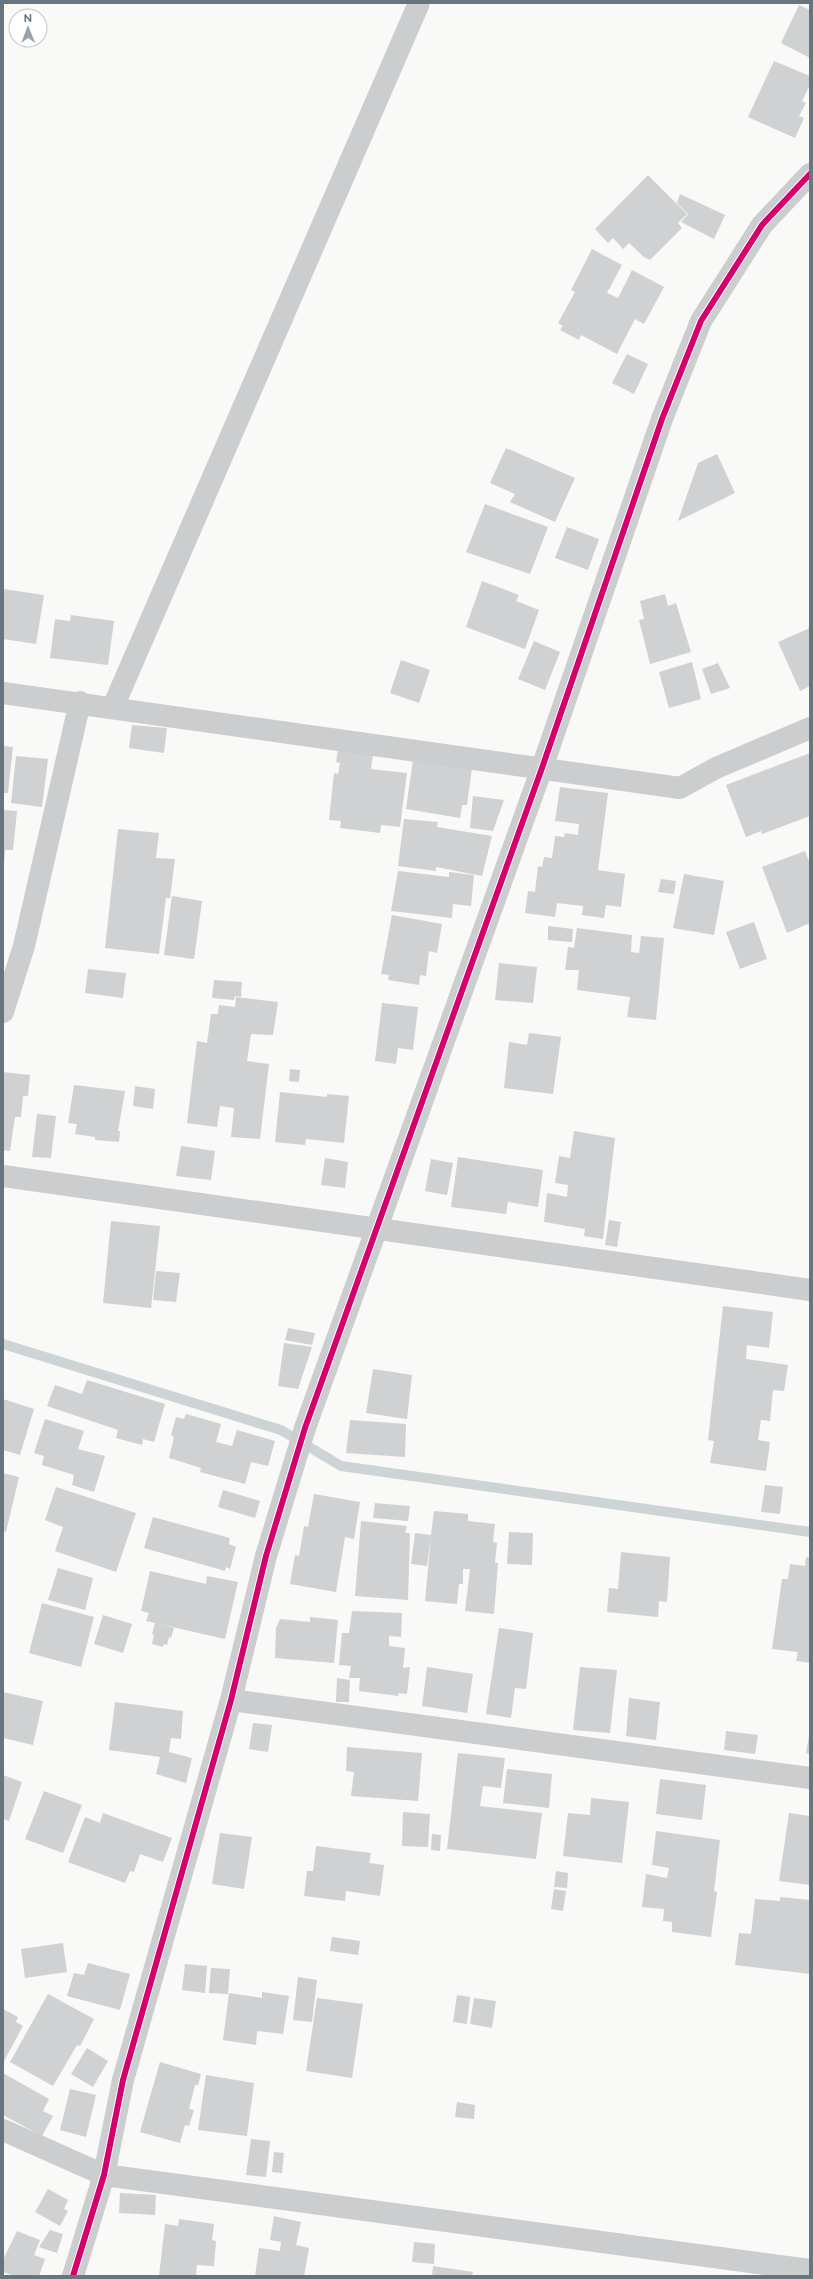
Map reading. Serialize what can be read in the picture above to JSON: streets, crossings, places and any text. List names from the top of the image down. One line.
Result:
{"north":"top"}
